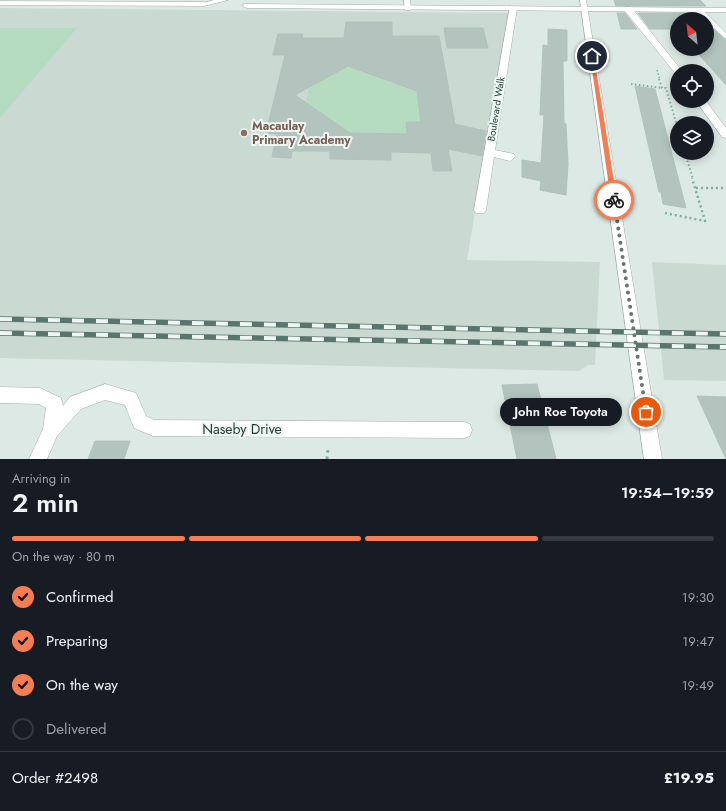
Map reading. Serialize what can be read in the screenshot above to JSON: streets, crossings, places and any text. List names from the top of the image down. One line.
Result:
{"streets":{"street":["Boulevard Walk","Naseby Drive"]},"places":["Macaulay Primary Academy","John Roe Toyota"],"north":"top left","page":{"bubble":"John Roe Toyota","heading":["2 min","Arriving in","19:54–19:59"],"panel":["Order #2498","£19.95"],"bar":"On the way · 80 m","list":[["Confirmed","19:30"],["Preparing","19:47"],["On the way","19:49"],"Delivered"]}}
